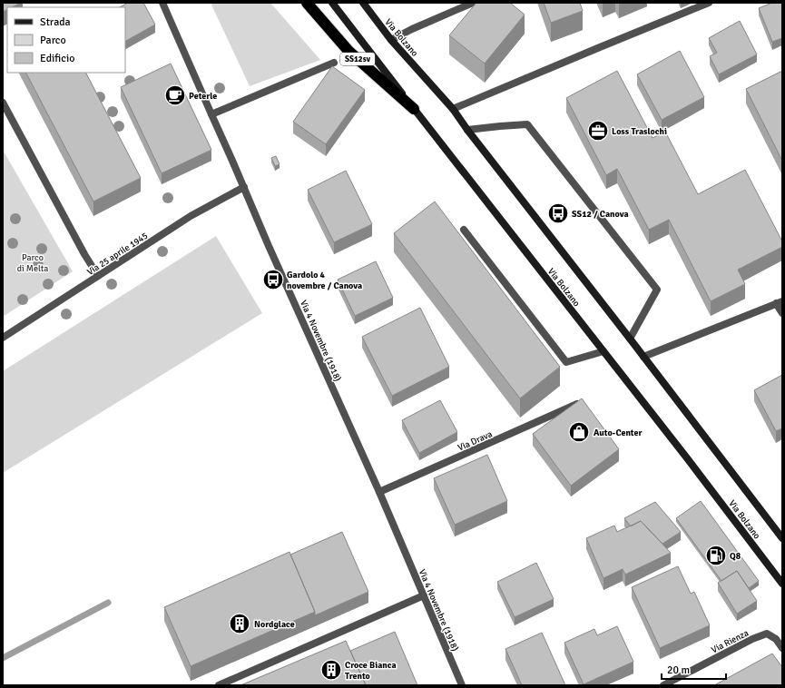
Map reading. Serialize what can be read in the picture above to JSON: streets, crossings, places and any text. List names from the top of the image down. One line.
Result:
{"streets":{"highway":["SS12sv"],"main road":["Via Bolzano"],"street":["Via 25 aprile 1945","Via 4 Novembre (1918)","Via Drava","Via Rienza"]},"crossings":[["Via Bolzano","SS12sv"],["Via 25 aprile 1945","Via 4 Novembre (1918)"],["Via 4 Novembre (1918)","Via Drava"]],"parks":["Parco di Melta"],"places":{"cafe":["Peterle"],"office":["Loss Traslochi"],"bus stop":["SS12 / Canova","Gardolo 4 novembre / Canova"],"shop":["Auto-Center"],"fuel station":["Q8"],"building":["Nordglace","Croce Bianca Trento"]},"legend":["Strada","Parco","Edificio"],"scale_bar":"20 m"}
